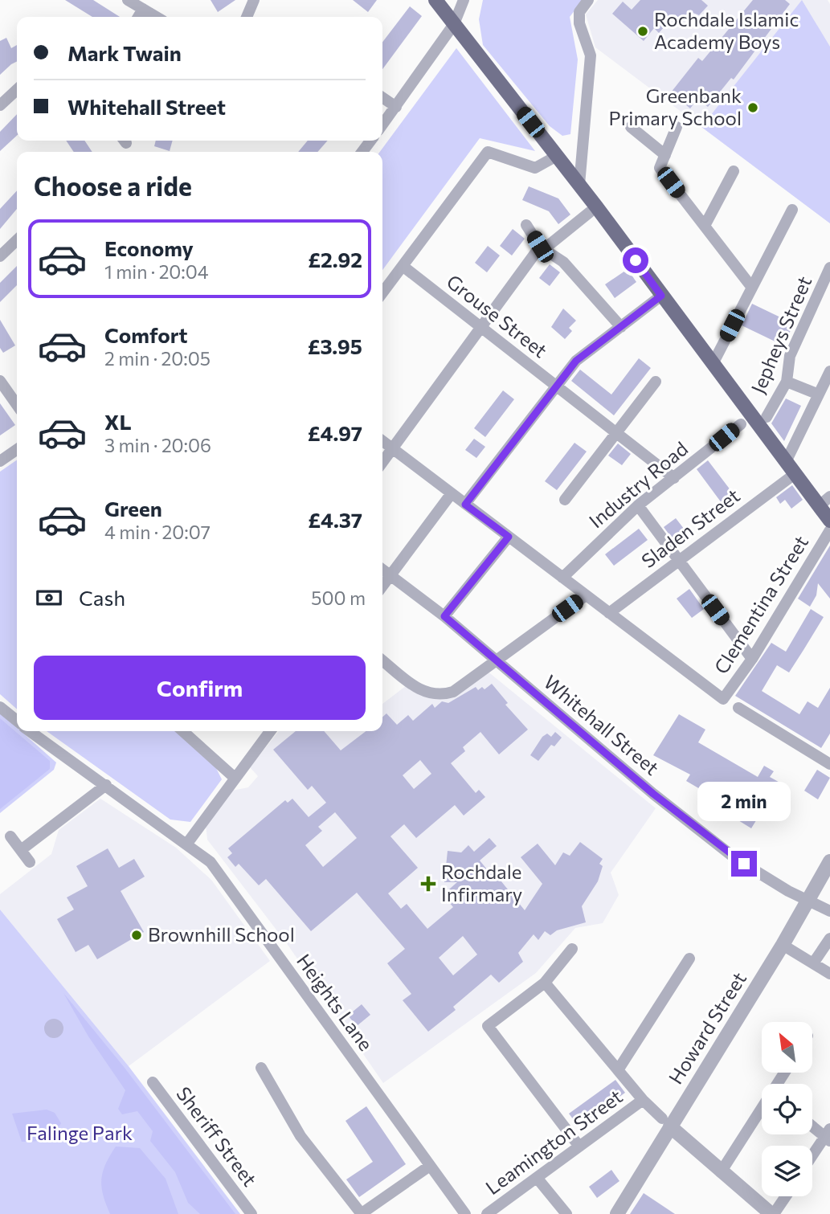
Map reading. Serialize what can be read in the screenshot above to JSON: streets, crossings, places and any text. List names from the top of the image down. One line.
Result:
{"streets":{"street":["Grouse Street","Jepheys Street","Industry Road","Sladen Street","Clementina Street","Whitehall Street","Heights Lane","Howard Street","Sheriff Street","Leamington Street"]},"crossings":[["Grouse Street","Industry Road"],["Sladen Street","Clementina Street"],["Whitehall Street","Howard Street"]],"parks":["Falinge Park"],"places":{"other":["Rochdale Islamic Academy Boys","Greenbank Primary School","Brownhill School"],"health":["Rochdale Infirmary"]},"north":"top left","page":{"banner":["Mark Twain","Whitehall Street"],"heading":"Choose a ride","list":[{"name":"Economy","note":"1 min · 20:04","value":"£2.92"},{"name":"Comfort","note":"2 min · 20:05","value":"£3.95"},{"name":"XL","note":"3 min · 20:06","value":"£4.97"},{"name":"Green","note":"4 min · 20:07","value":"£4.37"}],"pay":["Cash","500 m"],"buttons":"Confirm","bubble":"2 min"}}
